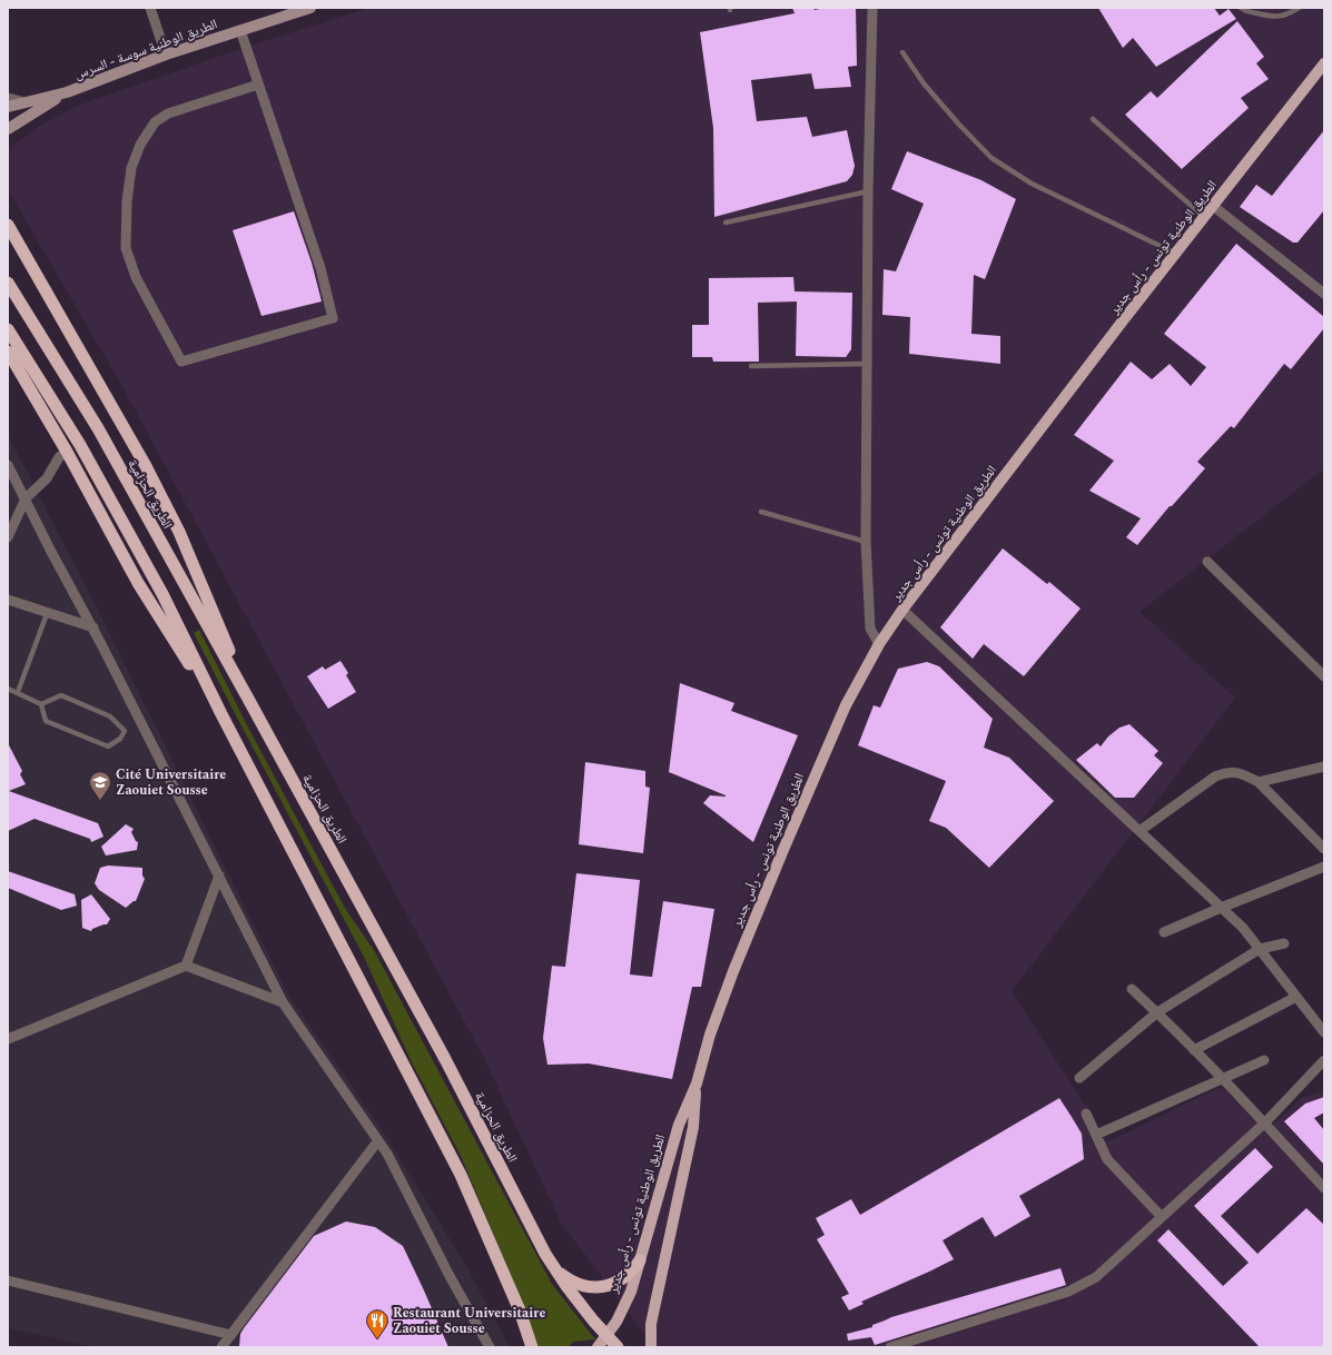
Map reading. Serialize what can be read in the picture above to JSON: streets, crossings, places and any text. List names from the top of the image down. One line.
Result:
{"streets":{"highway":["الطريق الحزامية"],"main road":["الطريق الوطنية سوسة - السرس","الطريق الوطنية تونس - رأس جدير"]},"crossings":[["الطريق الوطنية تونس - رأس جدير","الطريق الحزامية"]],"places":{"school or university":["Cité Universitaire Zaouiet Sousse"],"restaurant":["Restaurant Universitaire Zaouiet Sousse"]}}
